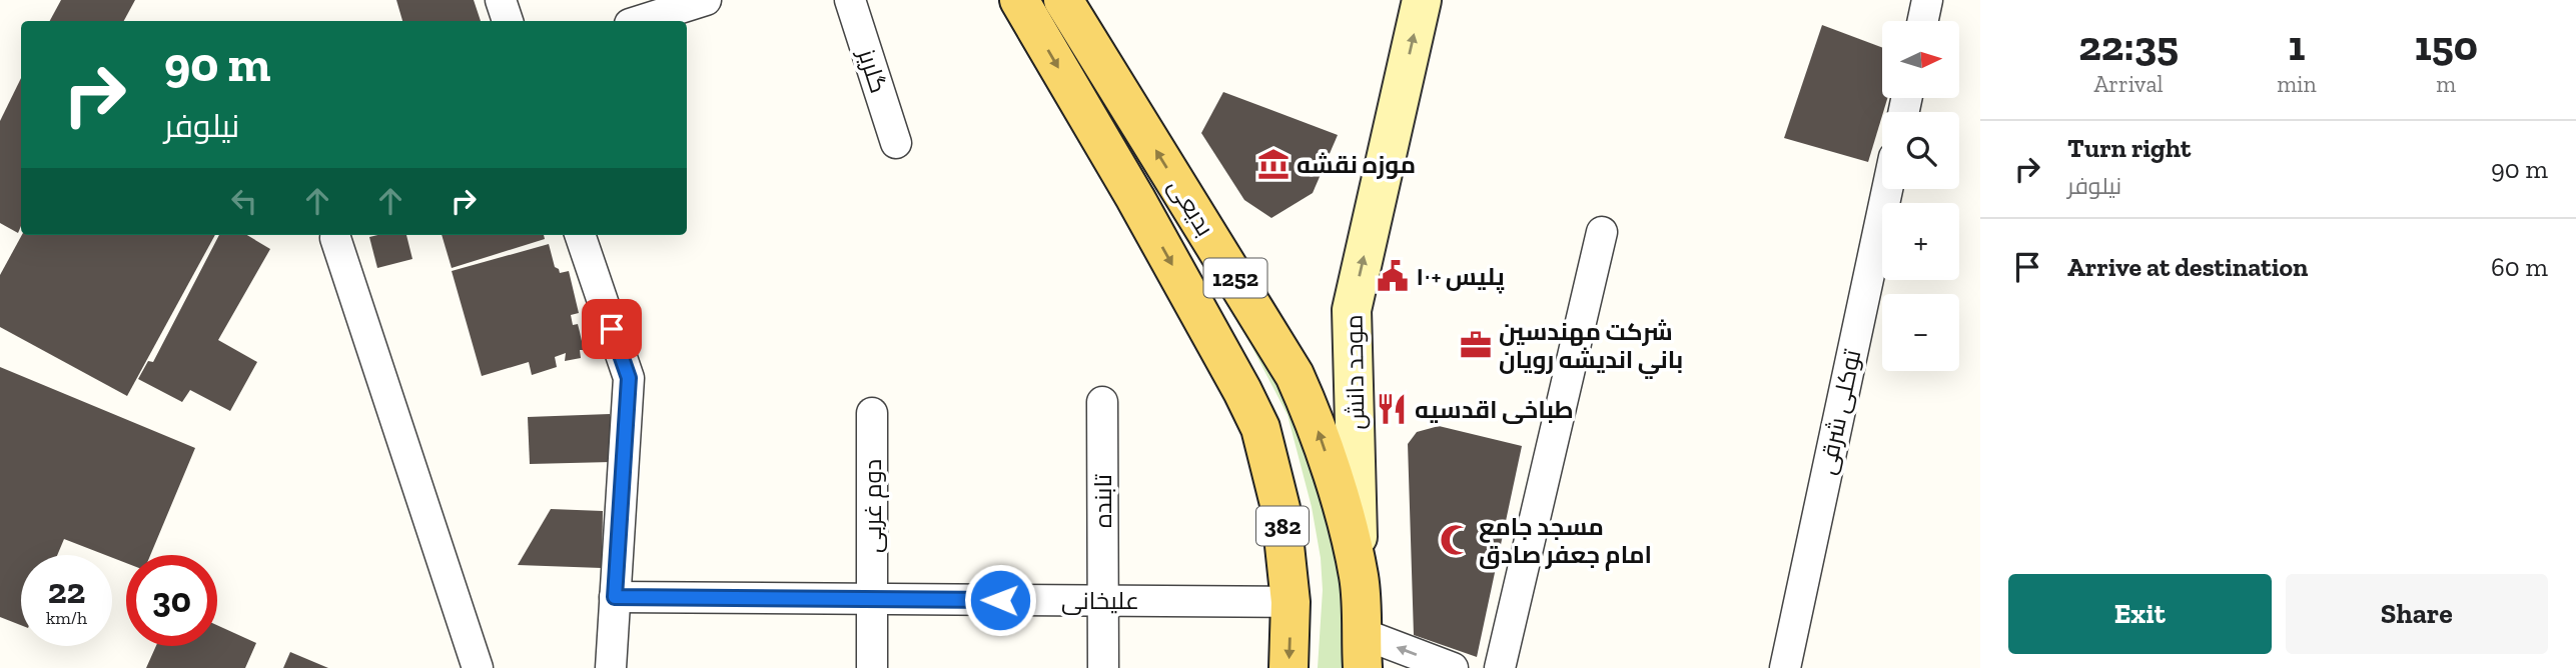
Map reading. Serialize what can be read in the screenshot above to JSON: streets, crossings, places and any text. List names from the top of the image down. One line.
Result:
{"streets":{"main road":["بدیعی","1252","موحد دانش","382"],"street":["گلریز","توکلی شرقی","تابنده","دوم غربی","علیخانی"]},"crossings":[["بدیعی","موحد دانش"],["بدیعی","382"],["تابنده","علیخانی"],["دوم غربی","علیخانی"],["382","علیخانی"]],"places":{"museum":["موزه نقشه"],"public building":["پلیس +۱۰"],"office":["شركت مهندسين باني انديشه رويان"],"restaurant":["طباخى اقدسيه"],"mosque":["مسجد جامع امام جعفر صادق"]},"north":"right","page":{"eta":["22:35","Arrival","1","min","150","m"],"map_buttons":["+","−"],"turn":["90 m","نیلوفر"],"list":[{"name":"Turn right","note":"نیلوفر","value":"90 m"},{"name":"Arrive at destination","value":"60 m"}],"speed":"22 km/h","limit":"30","buttons":["Exit","Share"]}}
